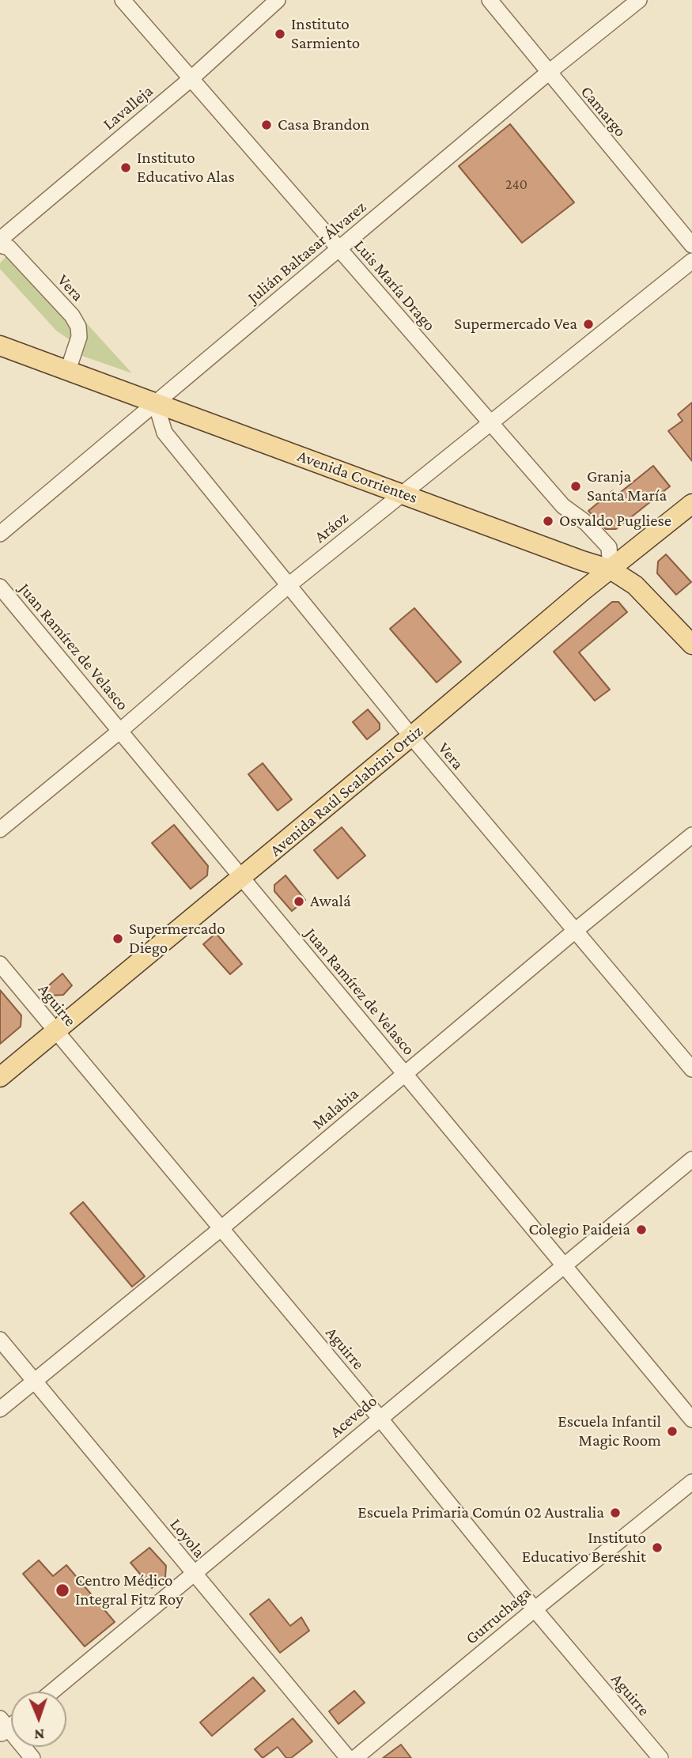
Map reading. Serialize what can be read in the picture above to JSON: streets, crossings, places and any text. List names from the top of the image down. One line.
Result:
{"streets":{"main road":["Avenida Corrientes","Avenida Raúl Scalabrini Ortiz"],"street":["Lavalleja","Camargo","Julián Baltasar Álvarez","Luis María Drago","Vera","Aráoz","Juan Ramírez de Velasco","Aguirre","Malabia","Acevedo","Loyola","Gurruchaga"]},"crossings":[["Lavalleja","Luis María Drago"],["Camargo","Julián Baltasar Álvarez"],["Julián Baltasar Álvarez","Luis María Drago"],["Julián Baltasar Álvarez","Vera"],["Julián Baltasar Álvarez","Avenida Corrientes"],["Luis María Drago","Avenida Corrientes"],["Luis María Drago","Aráoz"],["Luis María Drago","Avenida Raúl Scalabrini Ortiz"],["Vera","Avenida Corrientes"],["Vera","Aráoz"],["Vera","Avenida Raúl Scalabrini Ortiz"],["Vera","Malabia"],["Avenida Corrientes","Aráoz"],["Avenida Corrientes","Avenida Raúl Scalabrini Ortiz"],["Aráoz","Juan Ramírez de Velasco"],["Juan Ramírez de Velasco","Avenida Raúl Scalabrini Ortiz"],["Juan Ramírez de Velasco","Malabia"],["Juan Ramírez de Velasco","Acevedo"],["Avenida Raúl Scalabrini Ortiz","Aguirre"],["Aguirre","Malabia"],["Aguirre","Acevedo"],["Aguirre","Gurruchaga"],["Malabia","Loyola"],["Acevedo","Loyola"]],"places":["Instituto Sarmiento","Casa Brandon","Instituto Educativo Alas","Supermercado Vea","Granja Santa María","Osvaldo Pugliese","Awalá","Supermercado Diego","Colegio Paideia","Escuela Infantil Magic Room","Escuela Primaria Común 02 Australia","Instituto Educativo Bereshit","Centro Médico Integral Fitz Roy"],"house_numbers":["240"],"north":"bottom"}
